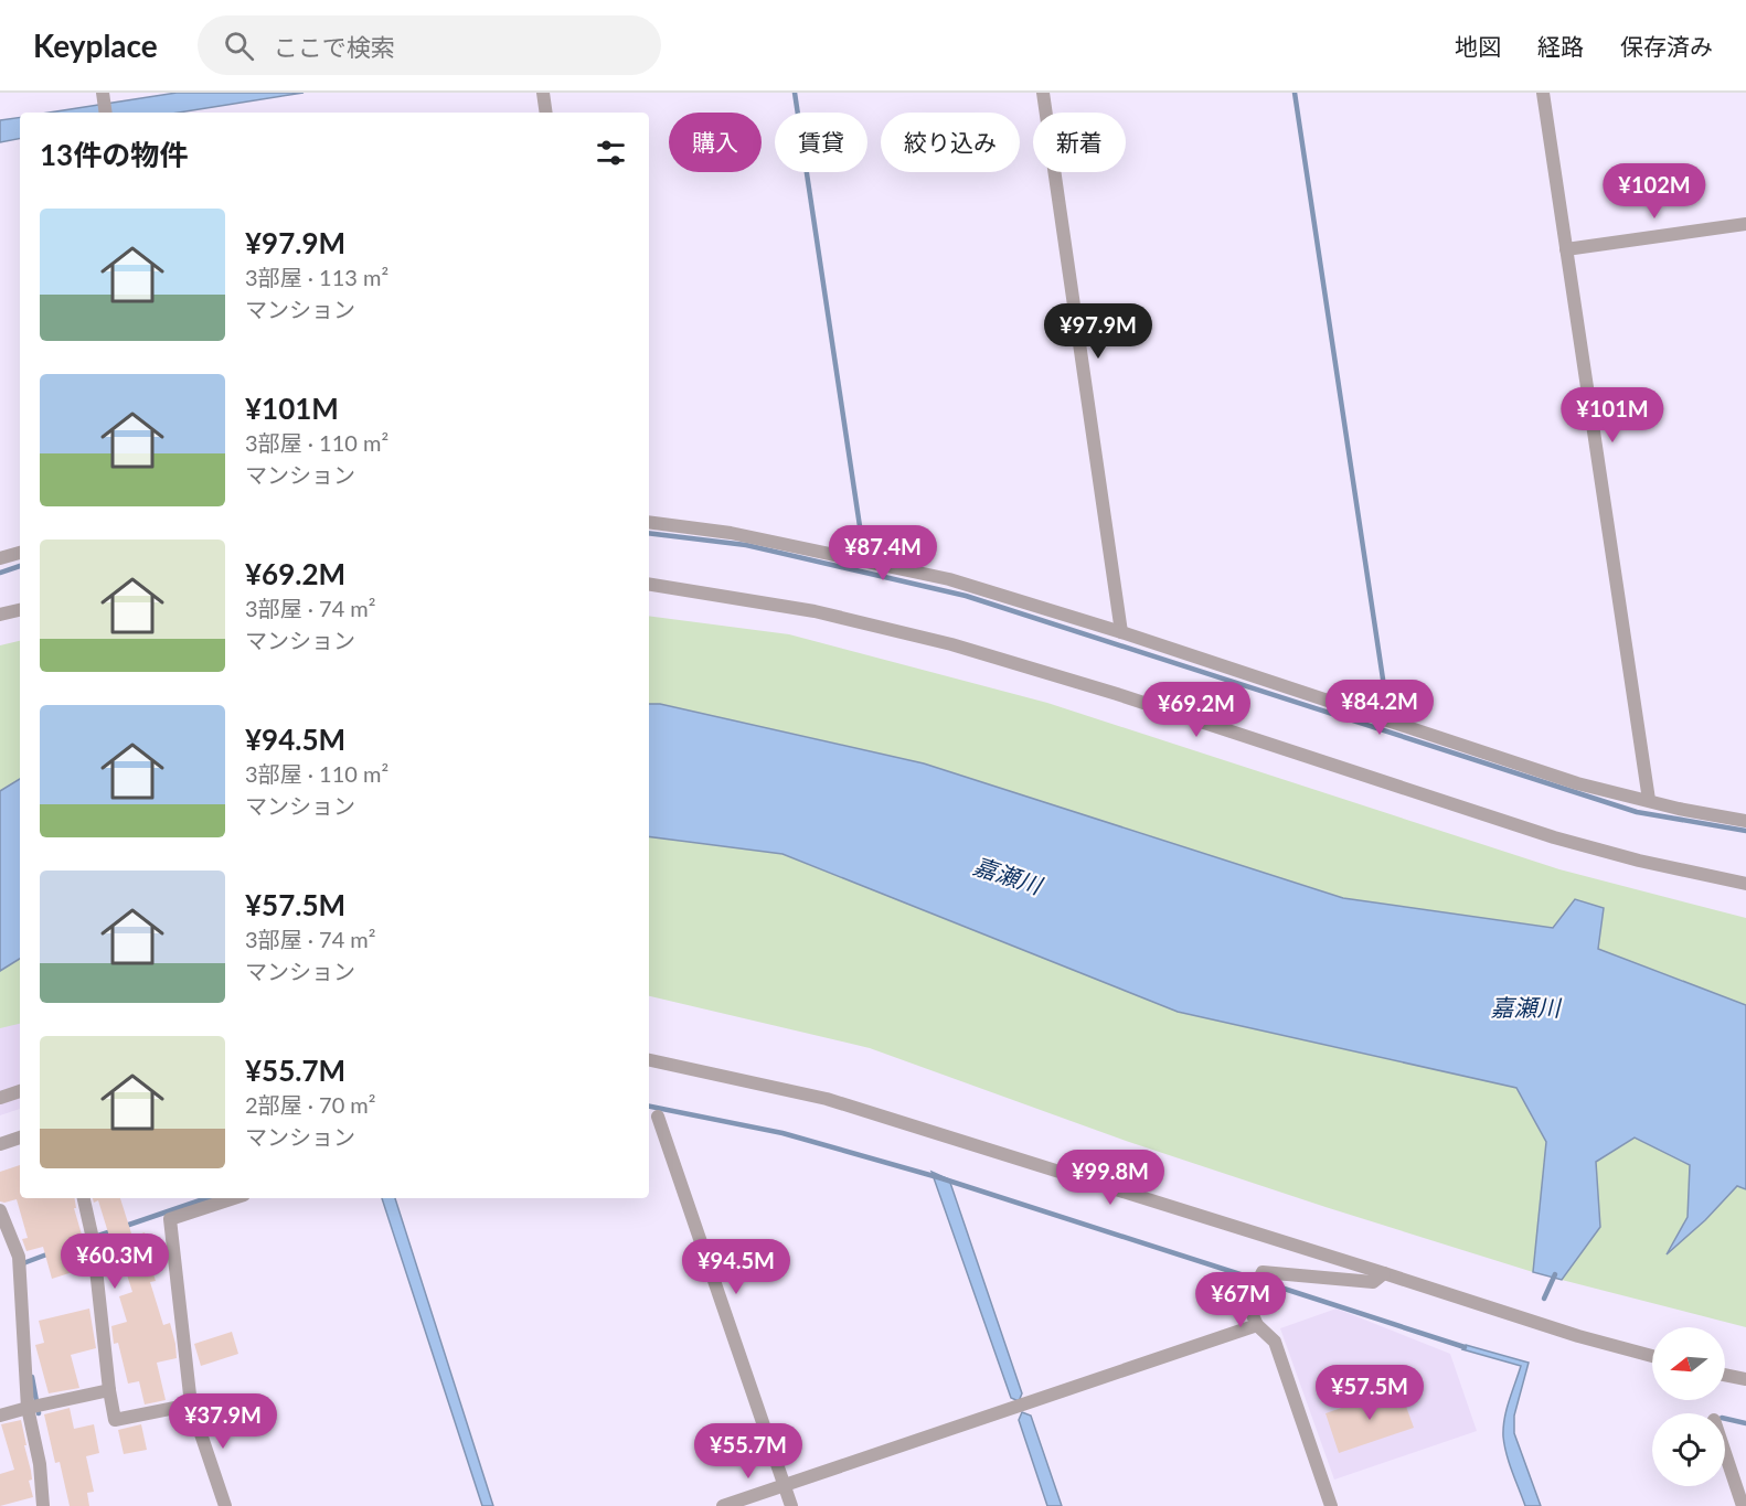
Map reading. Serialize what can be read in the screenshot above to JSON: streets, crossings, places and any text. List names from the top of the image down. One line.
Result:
{"water":["嘉瀬川"],"north":"left","page":{"header":"Keyplace","search":"ここで検索","nav":["地図","経路","保存済み"],"chip":["購入","賃貸","絞り込み","新着"],"heading":"13件の物件","price":["¥102M","¥97.9M","¥101M","¥87.4M","¥84.2M","¥69.2M","¥99.8M","¥60.3M","¥94.5M","¥67M","¥57.5M","¥37.9M","¥55.7M"],"list":[{"name":"¥97.9M","note":"3部屋 · 113 m² · マンション"},{"name":"¥101M","note":"3部屋 · 110 m² · マンション"},{"name":"¥69.2M","note":"3部屋 · 74 m² · マンション"},{"name":"¥94.5M","note":"3部屋 · 110 m² · マンション"},{"name":"¥57.5M","note":"3部屋 · 74 m² · マンション"},{"name":"¥55.7M","note":"2部屋 · 70 m² · マンション"}]}}
